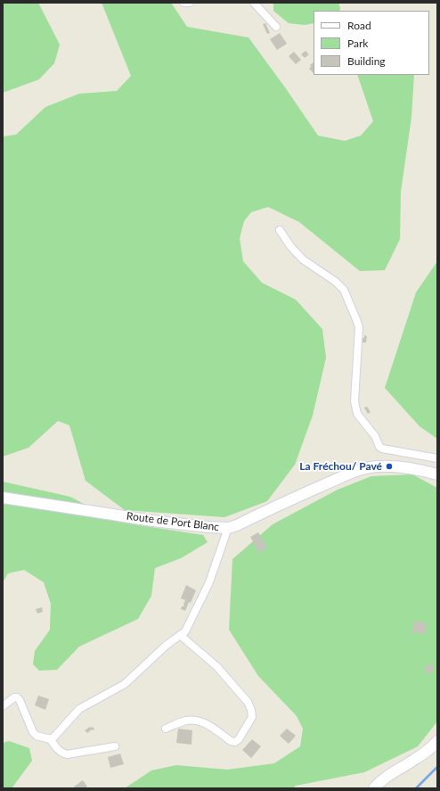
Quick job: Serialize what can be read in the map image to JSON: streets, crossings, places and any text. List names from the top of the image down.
{
  "streets": {
    "street": ["Route de Port Blanc"]
  },
  "places": ["La Fréchou/ Pavé"],
  "legend": ["Road", "Park", "Building"]
}
